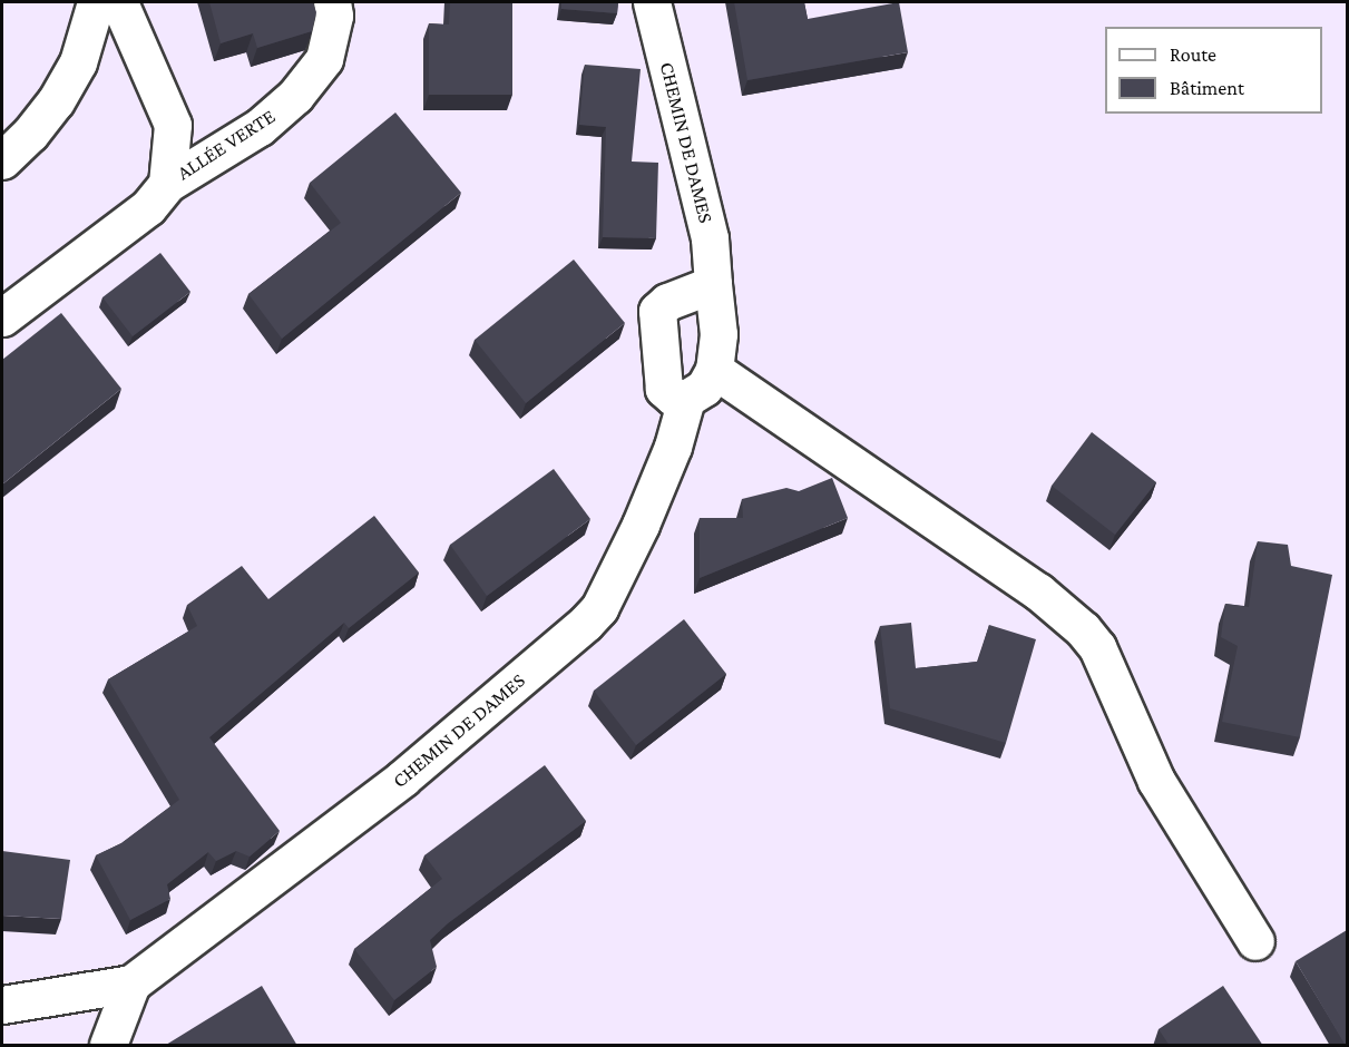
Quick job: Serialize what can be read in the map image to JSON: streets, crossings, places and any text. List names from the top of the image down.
{
  "streets": {
    "street": ["CHEMIN DE DAMES", "ALLÉE VERTE"]
  },
  "legend": ["Route", "Bâtiment"]
}
